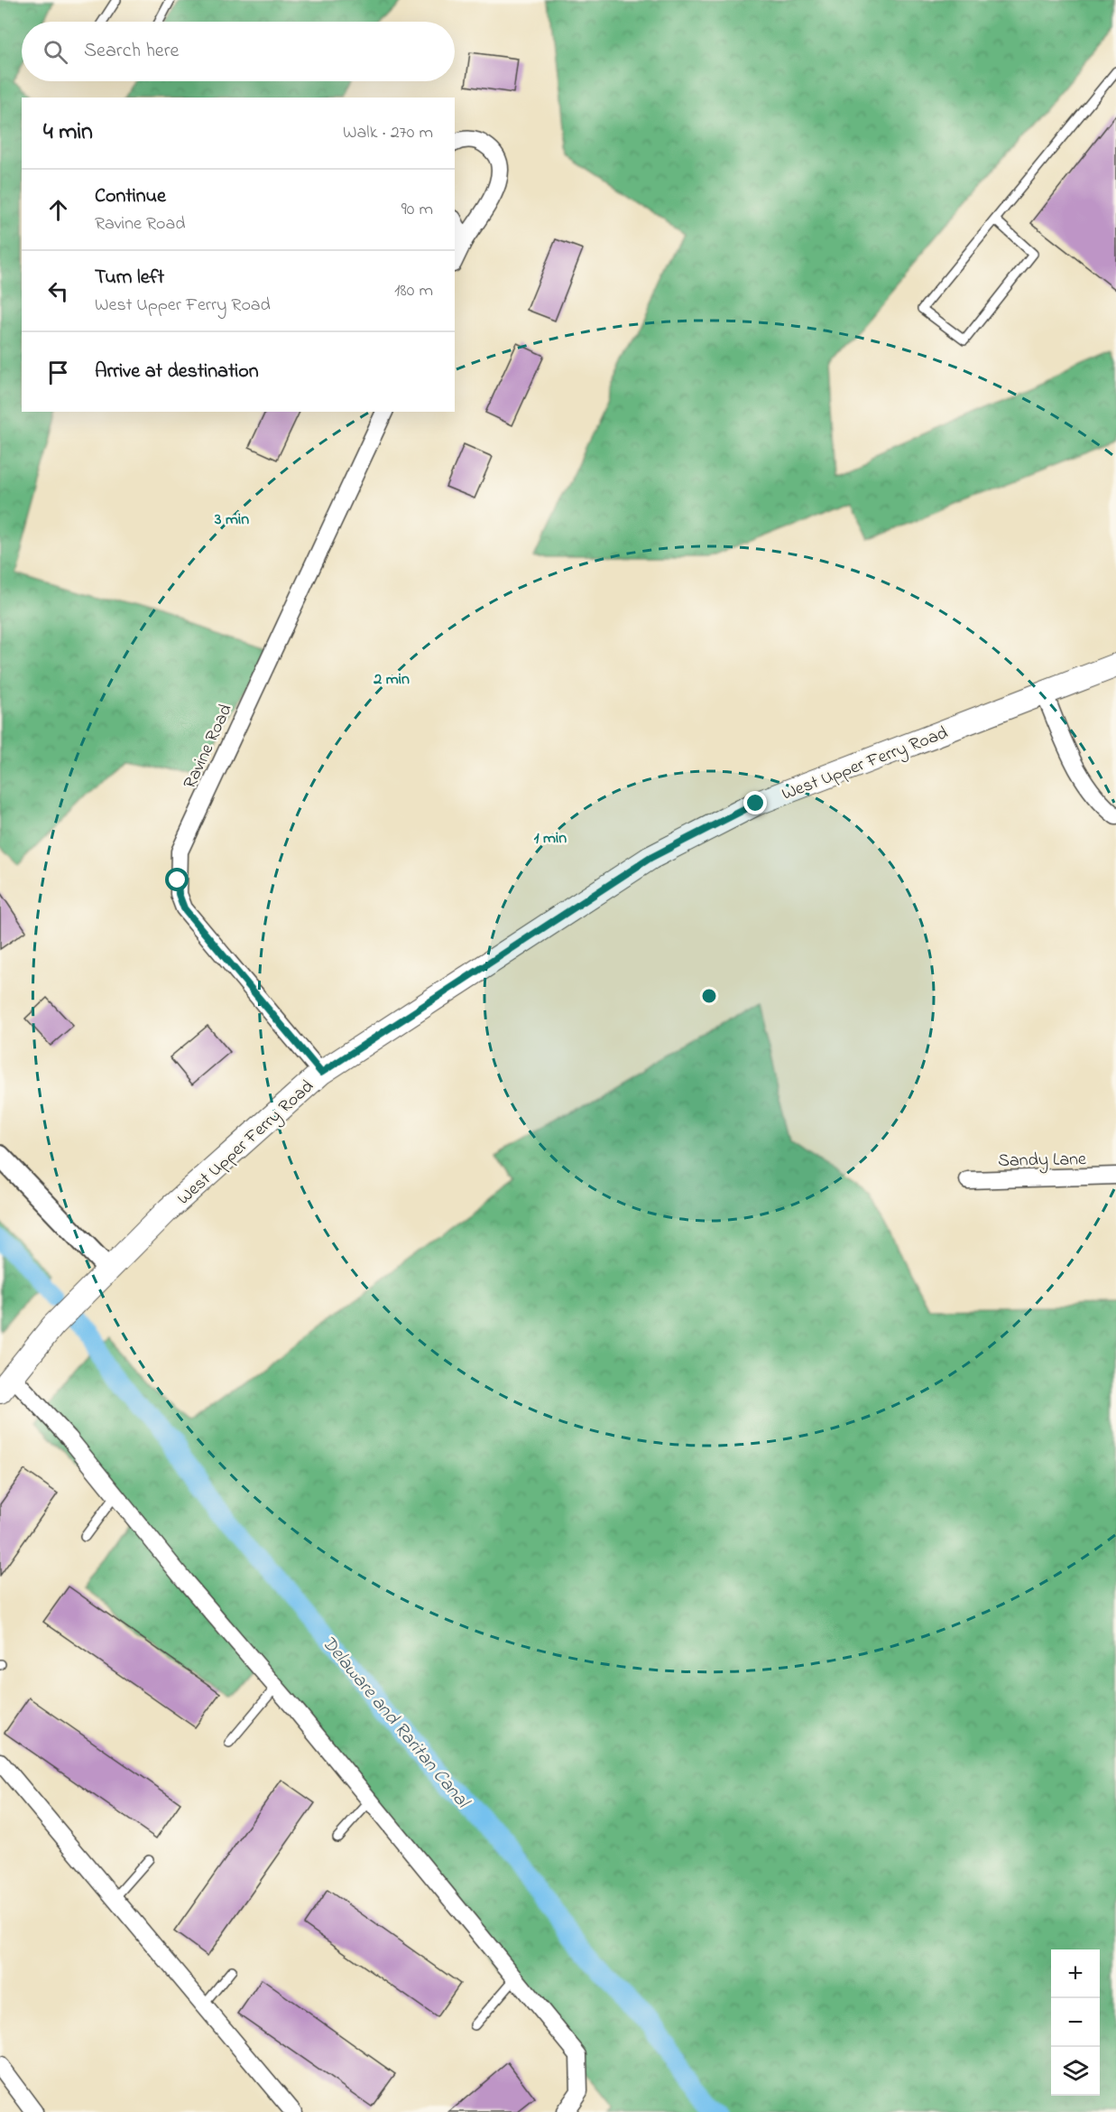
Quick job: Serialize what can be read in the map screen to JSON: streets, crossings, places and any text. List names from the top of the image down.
{
  "streets": {
    "main road": ["West Upper Ferry Road"],
    "street": ["Ravine Road", "Sandy Lane"]
  },
  "crossings": [
    ["Ravine Road", "West Upper Ferry Road"]
  ],
  "water": ["Delaware and Raritan Canal"],
  "page": {
    "search": "Search here",
    "heading": ["4 min", "Walk · 270 m"],
    "list": [
      ["Continue", "Ravine Road", "90 m"],
      ["Turn left", "West Upper Ferry Road", "180 m"],
      "Arrive at destination"
    ],
    "map_buttons": ["+", "−"]
  },
  "rings": ["3 min", "2 min", "1 min"]
}
